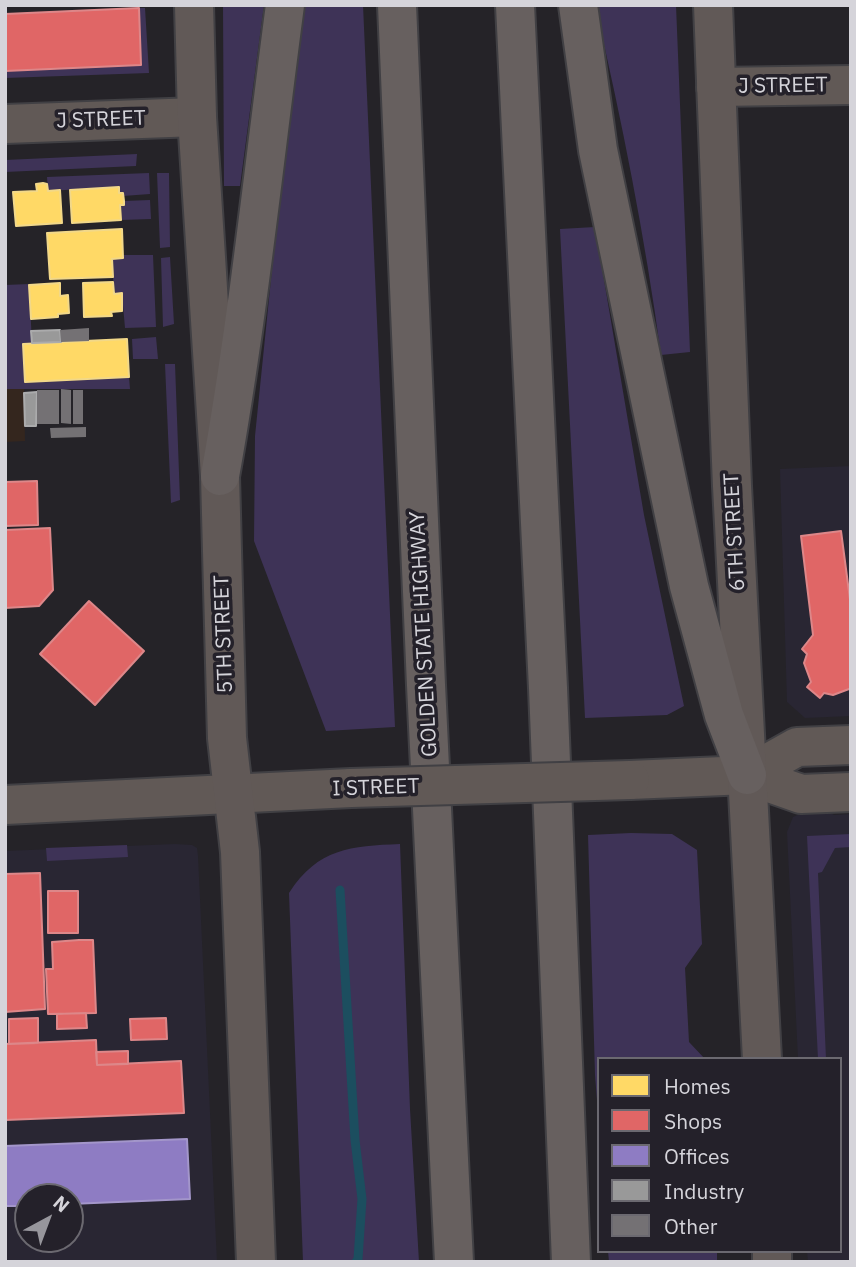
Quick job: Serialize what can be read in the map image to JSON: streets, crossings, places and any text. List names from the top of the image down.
{
  "streets": {
    "highway": ["GOLDEN STATE HIGHWAY"],
    "main road": ["6TH STREET", "5TH STREET"],
    "street": ["J STREET", "I STREET"]
  },
  "crossings": [
    ["J STREET", "6TH STREET"],
    ["J STREET", "5TH STREET"],
    ["6TH STREET", "I STREET"],
    ["5TH STREET", "I STREET"]
  ],
  "legend": [
    "Homes",
    "Shops",
    "Offices",
    "Industry",
    "Other"
  ],
  "north": "top right"
}
